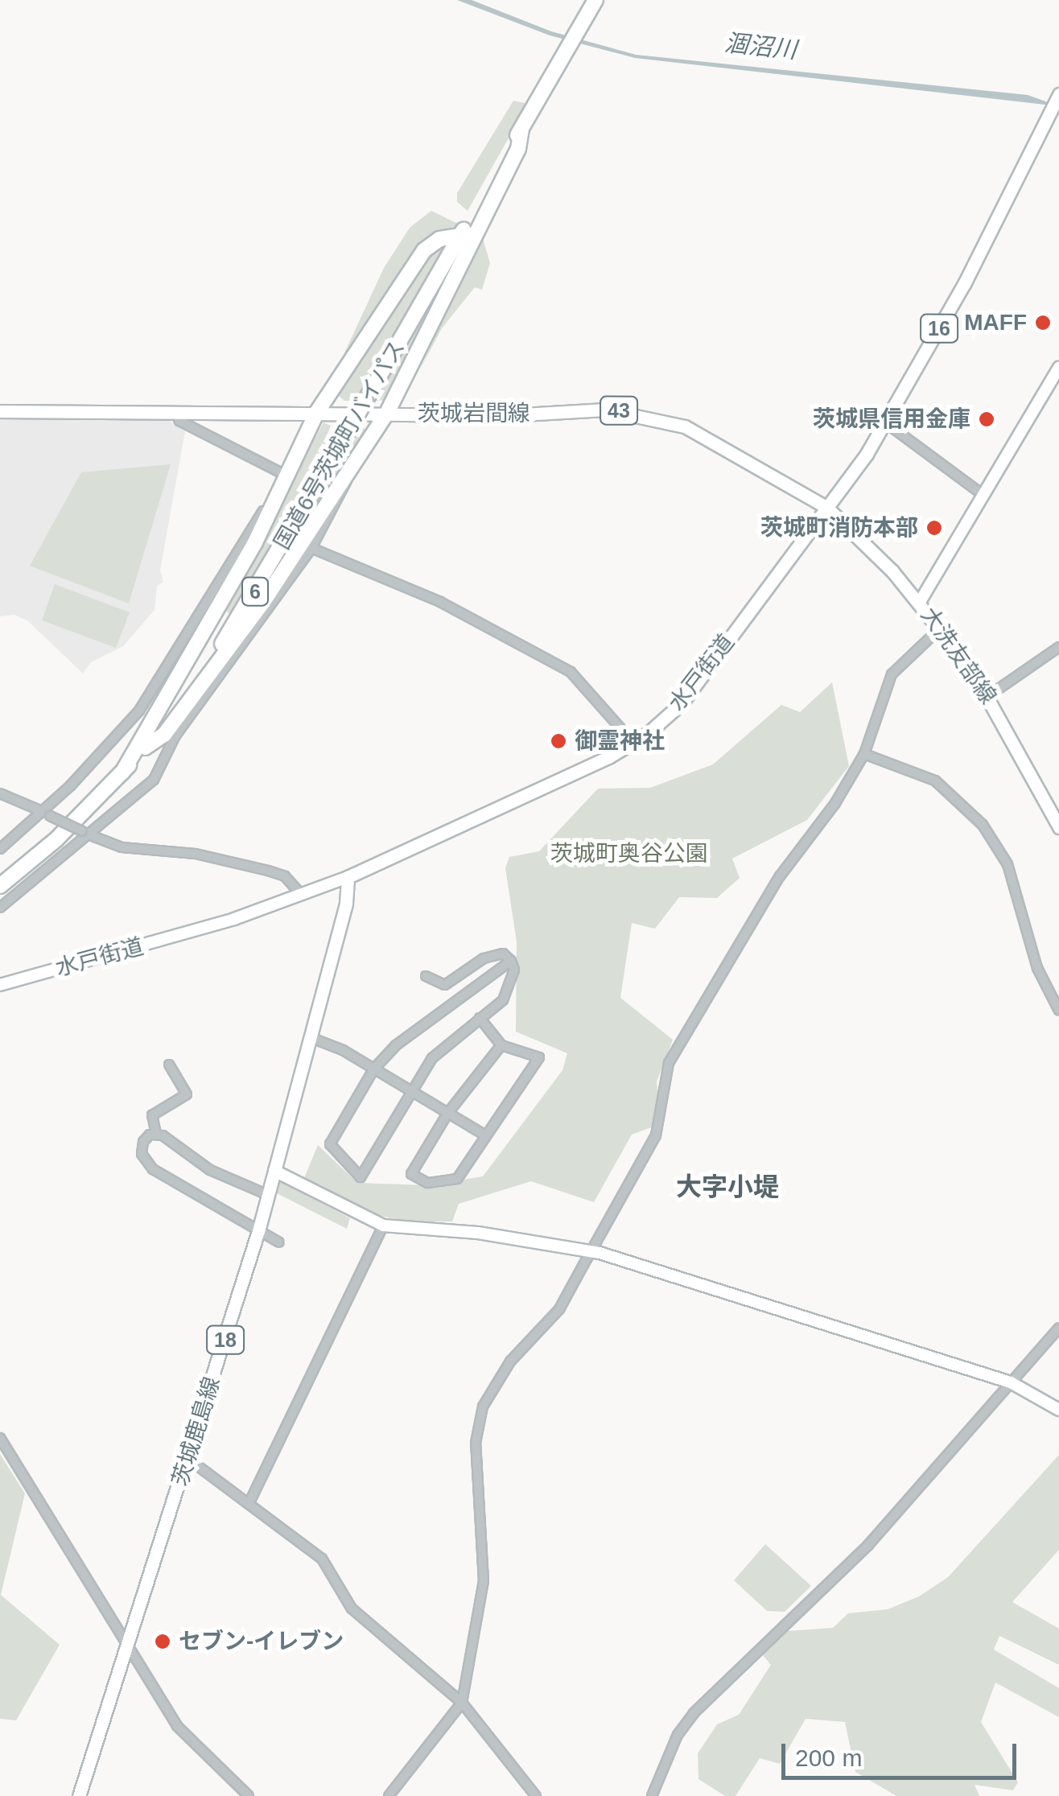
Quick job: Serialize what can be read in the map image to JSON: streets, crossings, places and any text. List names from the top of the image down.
{
  "streets": {
    "highway": ["国道6号茨城町バイパス", "6"],
    "main road": [
      "16",
      "43",
      "茨城岩間線",
      "大洗友部線",
      "水戸街道",
      "18",
      "茨城鹿島線"
    ]
  },
  "crossings": [
    ["茨城岩間線", "大洗友部線"],
    ["茨城岩間線", "水戸街道"],
    ["大洗友部線", "水戸街道"],
    ["水戸街道", "茨城鹿島線"]
  ],
  "districts": ["大字小堤"],
  "water": ["涸沼川"],
  "parks": ["茨城町奥谷公園"],
  "places": [
    "MAFF",
    "茨城県信用金庫",
    "茨城町消防本部",
    "御霊神社",
    "セブン-イレブン"
  ],
  "scale_bar": "200 m"
}
